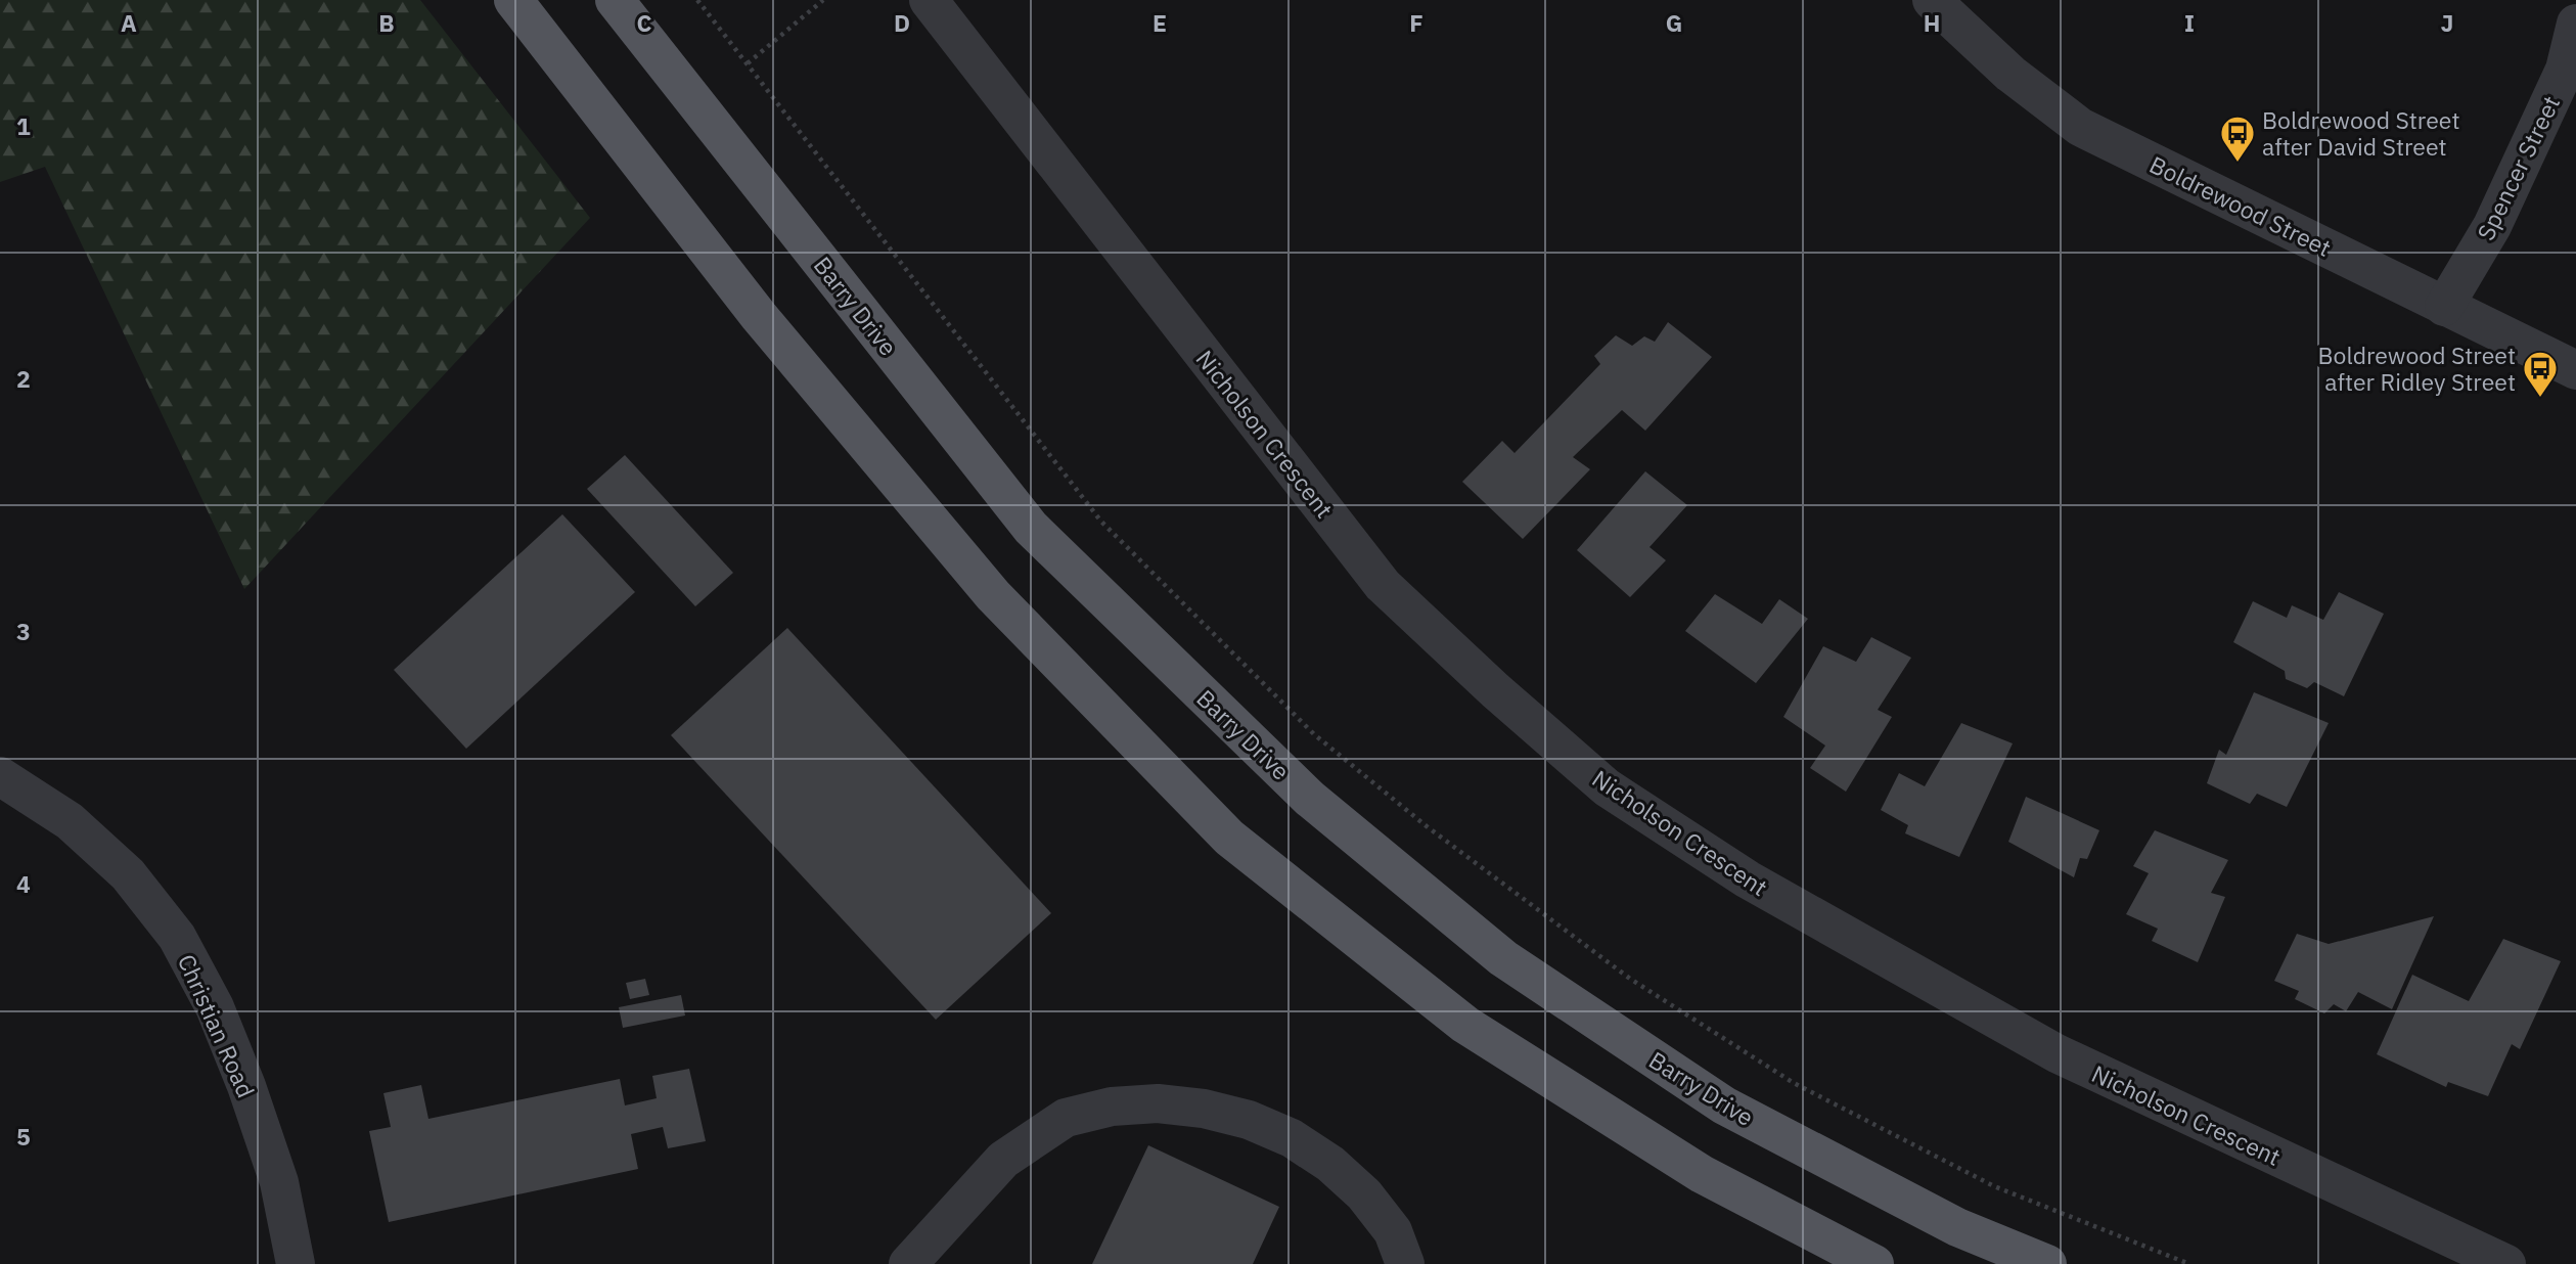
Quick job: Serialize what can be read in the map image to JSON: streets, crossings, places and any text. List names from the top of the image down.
{
  "streets": {
    "main road": ["Barry Drive"],
    "street": [
      "Spencer Street",
      "Boldrewood Street",
      "Nicholson Crescent",
      "Christian Road"
    ]
  },
  "crossings": [
    ["Spencer Street", "Boldrewood Street"]
  ],
  "places": {
    "bus stop": ["Boldrewood Street after David Street", "Boldrewood Street after Ridley Street"]
  },
  "grid": {
    "columns": [
      "A",
      "B",
      "C",
      "D",
      "E",
      "F",
      "G",
      "H",
      "I",
      "J"
    ],
    "rows": [
      "1",
      "2",
      "3",
      "4",
      "5"
    ]
  }
}
